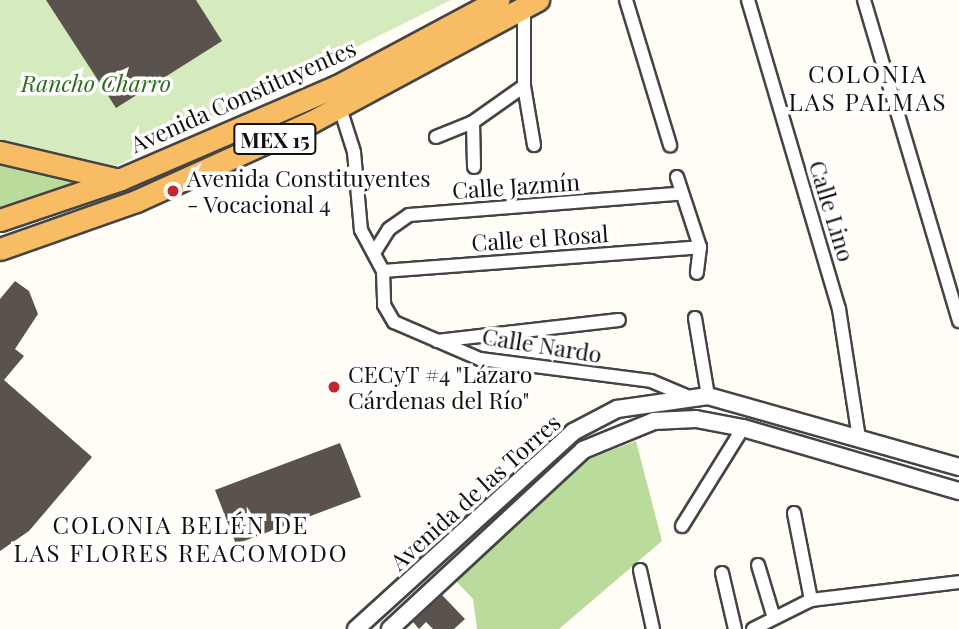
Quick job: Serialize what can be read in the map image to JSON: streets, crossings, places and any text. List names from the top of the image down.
{
  "streets": {
    "highway": ["Avenida Constituyentes", "MEX 15"],
    "street": [
      "Calle Jazmín",
      "Calle Lino",
      "Calle el Rosal",
      "Calle Nardo",
      "Avenida de las Torres"
    ]
  },
  "crossings": [
    ["Calle Lino", "Avenida de las Torres"],
    ["Calle el Rosal", "Calle Nardo"],
    ["Calle Nardo", "Avenida de las Torres"]
  ],
  "districts": ["COLONIA LAS PALMAS", "COLONIA BELÉN DE LAS FLORES REACOMODO"],
  "parks": ["Rancho Charro"],
  "places": ["Avenida Constituyentes - Vocacional 4", "CECyT #4 \"Lázaro Cárdenas del Río\""]
}
